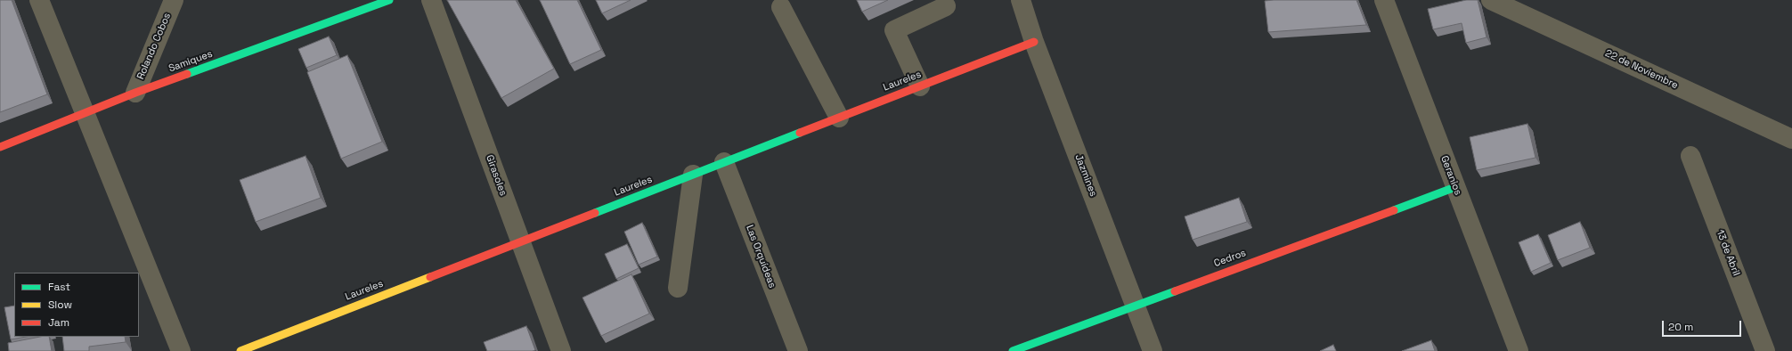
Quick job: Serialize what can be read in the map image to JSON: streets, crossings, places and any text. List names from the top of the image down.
{
  "streets": {
    "street": [
      "Rolando Cobos",
      "Samiques",
      "22 de Noviembre",
      "Laureles",
      "Girasoles",
      "Jazmines",
      "Geranios",
      "13 de Abril",
      "Las Orquídeas",
      "Cedros"
    ]
  },
  "crossings": [
    ["Rolando Cobos", "Samiques"],
    ["Laureles", "Girasoles"],
    ["Laureles", "Jazmines"],
    ["Laureles", "Las Orquídeas"],
    ["Jazmines", "Cedros"],
    ["Geranios", "Cedros"]
  ],
  "legend": ["Fast", "Slow", "Jam"],
  "scale_bar": "20 m"
}
